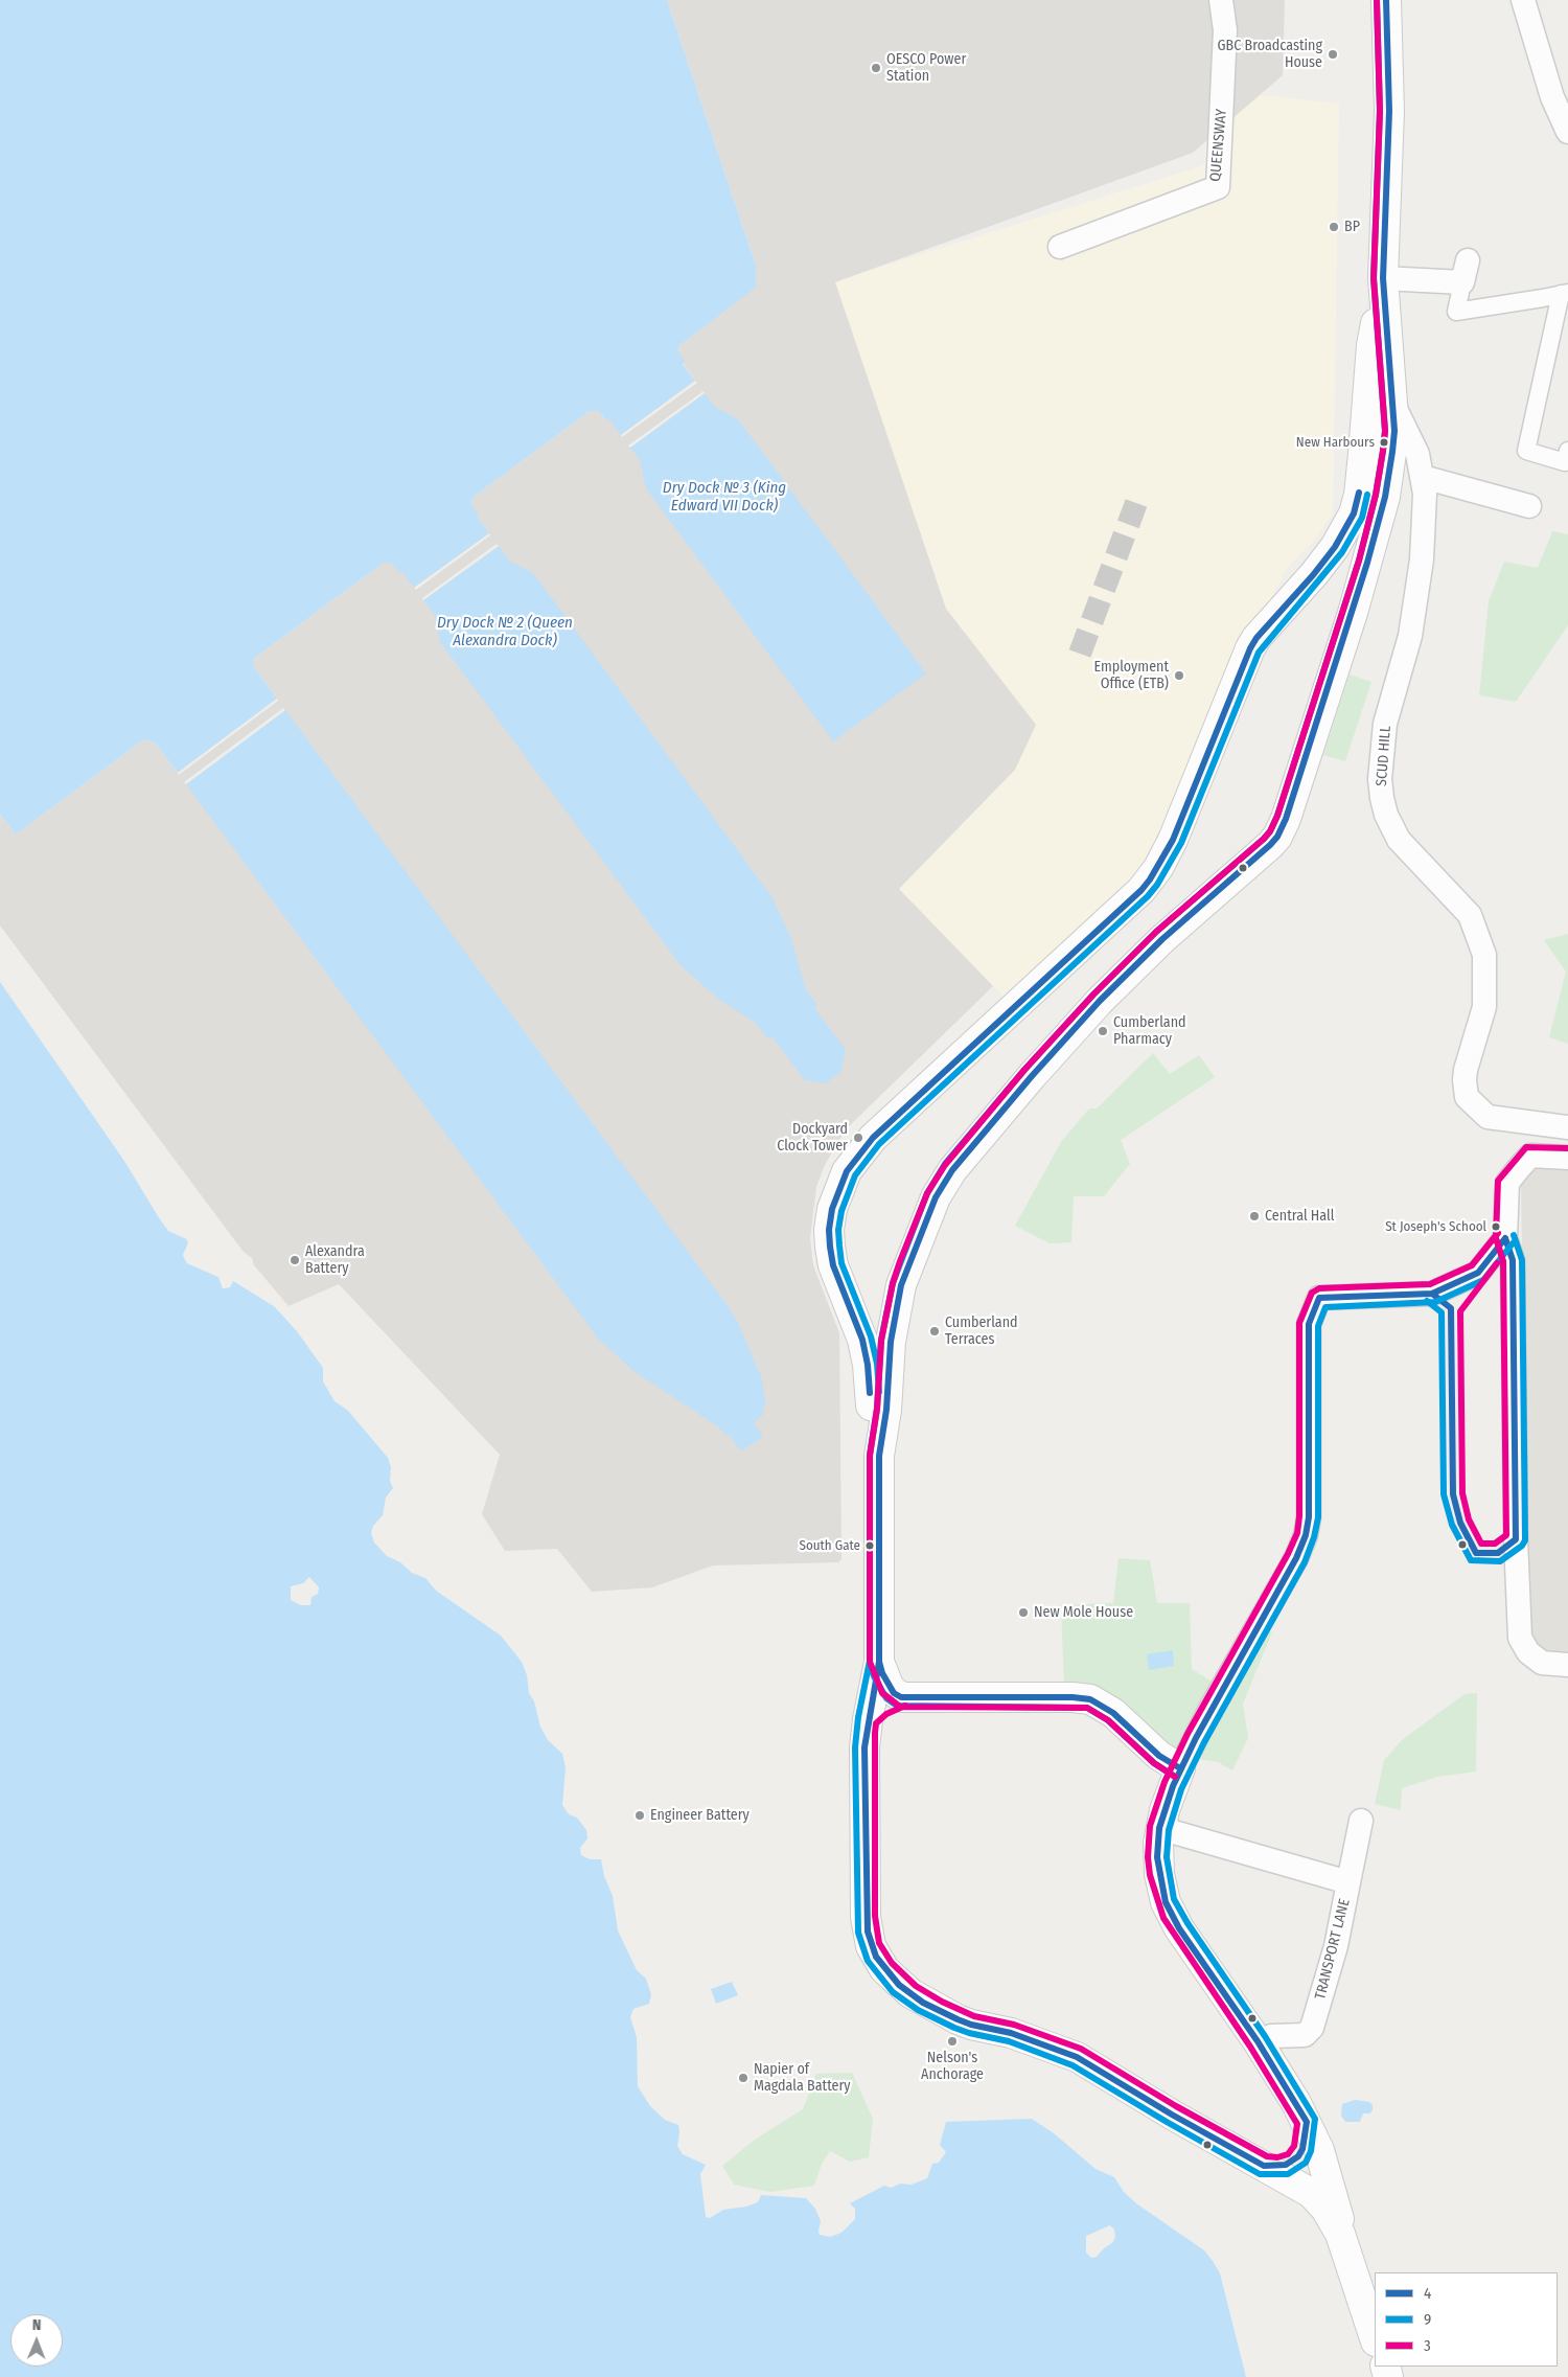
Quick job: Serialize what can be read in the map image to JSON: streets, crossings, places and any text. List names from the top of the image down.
{
  "streets": {
    "street": ["QUEENSWAY", "SCUD HILL", "TRANSPORT LANE"]
  },
  "water": ["Dry Dock № 3 (King Edward VII Dock)", "Dry Dock № 2 (Queen Alexandra Dock)"],
  "places": [
    "GBC Broadcasting House",
    "OESCO Power Station",
    "BP",
    "New Harbours",
    "Employment Office (ETB)",
    "Cumberland Pharmacy",
    "Dockyard Clock Tower",
    "Central Hall",
    "St Joseph's School",
    "Alexandra Battery",
    "Cumberland Terraces",
    "South Gate",
    "New Mole House",
    "Engineer Battery",
    "Nelson's Anchorage",
    "Napier of Magdala Battery"
  ],
  "lines": ["transit line 4", "transit line 9", "transit line 3"],
  "legend": ["4", "9", "3"],
  "north": "top"
}
